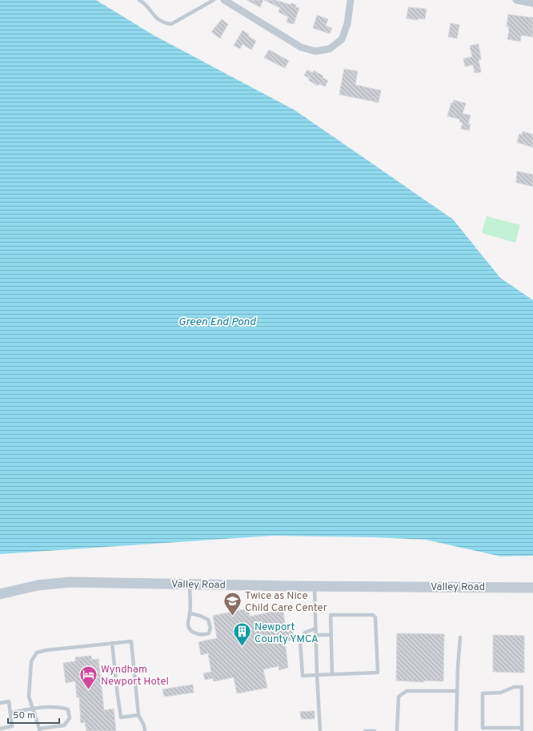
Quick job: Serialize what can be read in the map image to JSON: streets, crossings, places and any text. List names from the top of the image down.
{
  "streets": {
    "main road": ["Valley Road"]
  },
  "water": ["Green End Pond"],
  "places": {
    "school or university": ["Twice as Nice Child Care Center"],
    "building": ["Newport County YMCA"],
    "hotel": ["Wyndham Newport Hotel"]
  },
  "scale_bar": "50 m"
}
